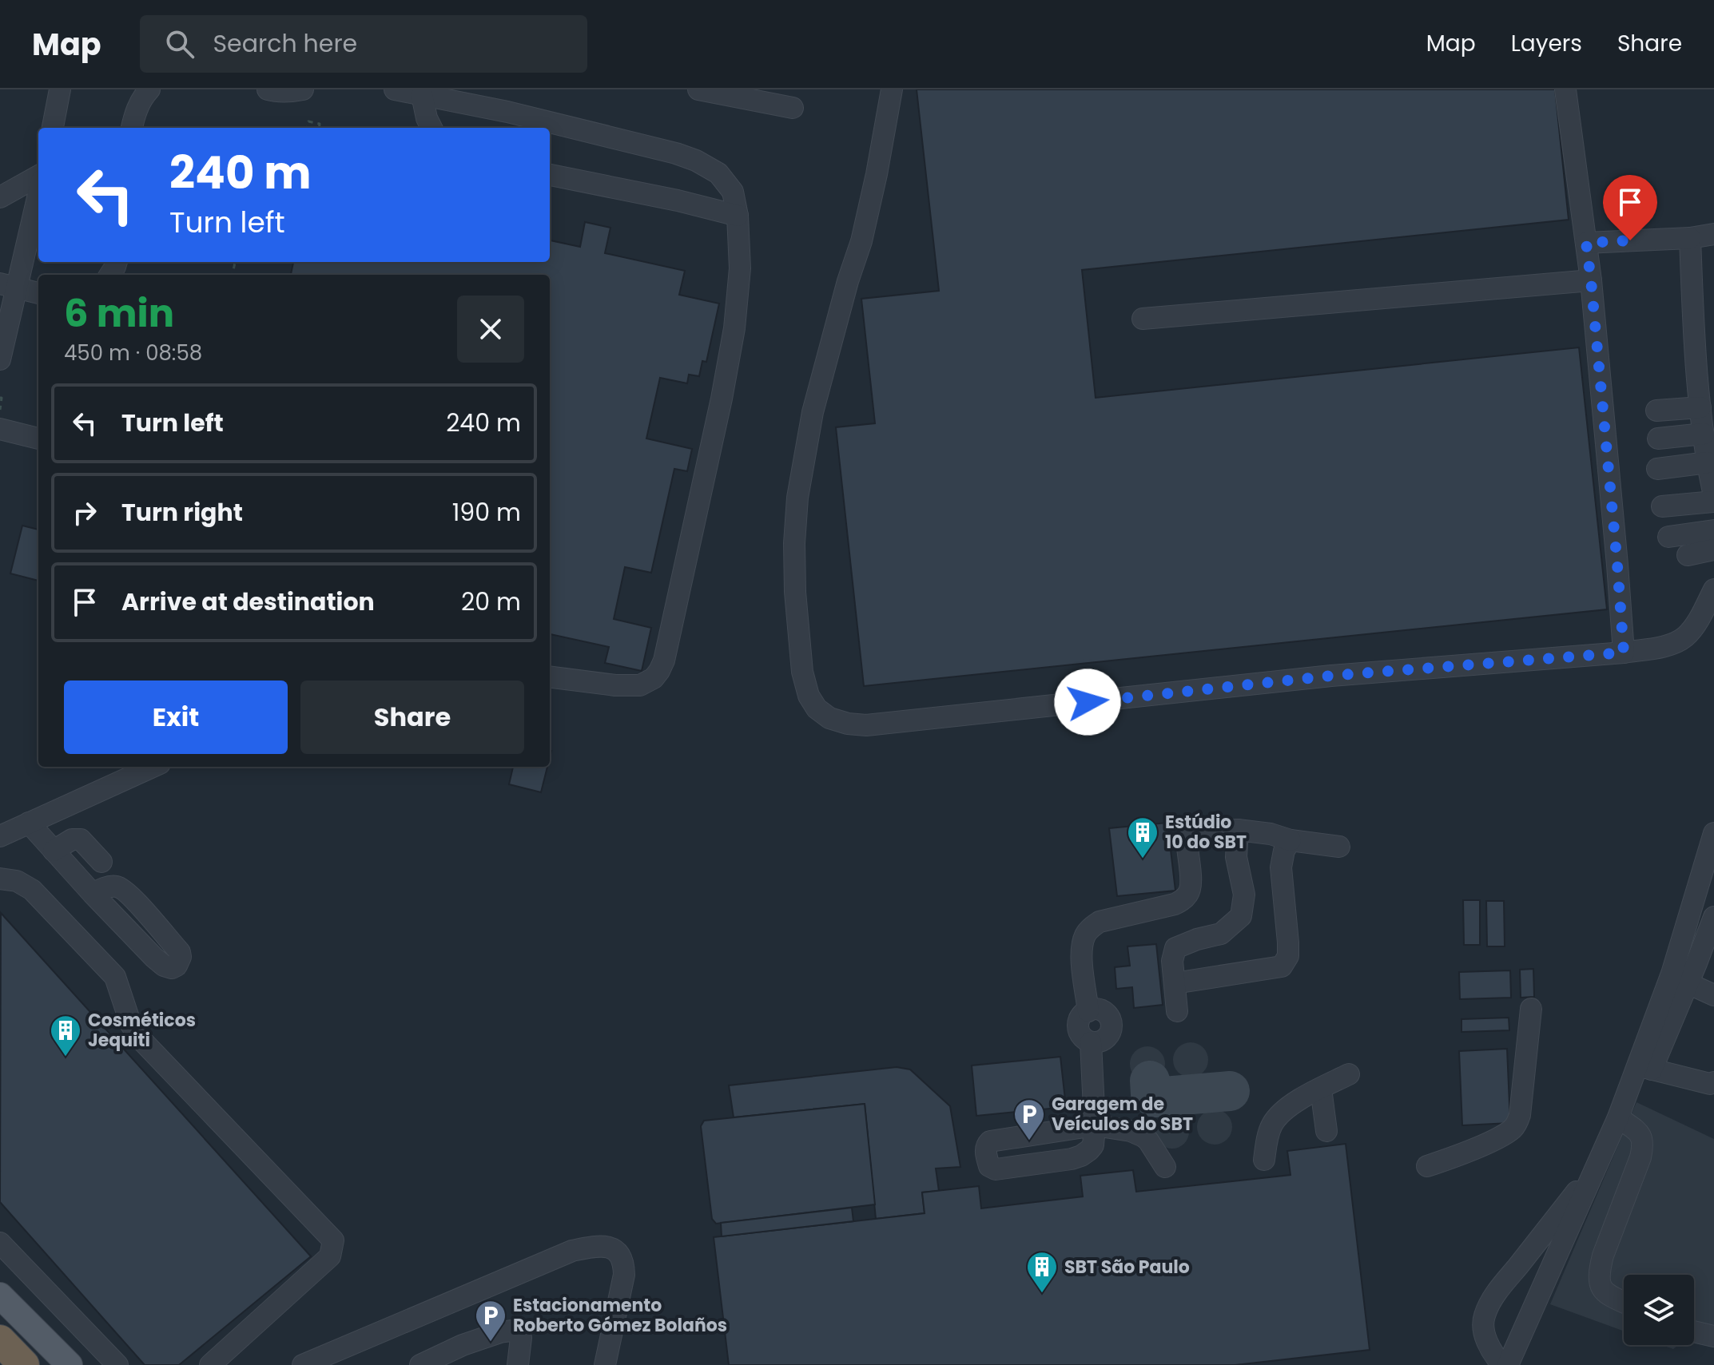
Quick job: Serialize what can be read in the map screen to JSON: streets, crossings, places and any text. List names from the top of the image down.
{
  "places": {
    "building": ["Estúdio 10 do SBT", "Cosméticos Jequiti", "SBT São Paulo"],
    "parking": ["Garagem de Veículos do SBT", "Estacionamento Roberto Gómez Bolaños"]
  },
  "page": {
    "header": "Map",
    "search": "Search here",
    "nav": ["Map", "Layers", "Share"],
    "turn": ["240 m", "Turn left"],
    "heading": ["6 min", "450 m · 08:58"],
    "list": [
      {
        "name": "Turn left",
        "value": "240 m"
      },
      {
        "name": "Turn right",
        "value": "190 m"
      },
      {
        "name": "Arrive at destination",
        "value": "20 m"
      }
    ],
    "buttons": ["Exit", "Share"]
  }
}
